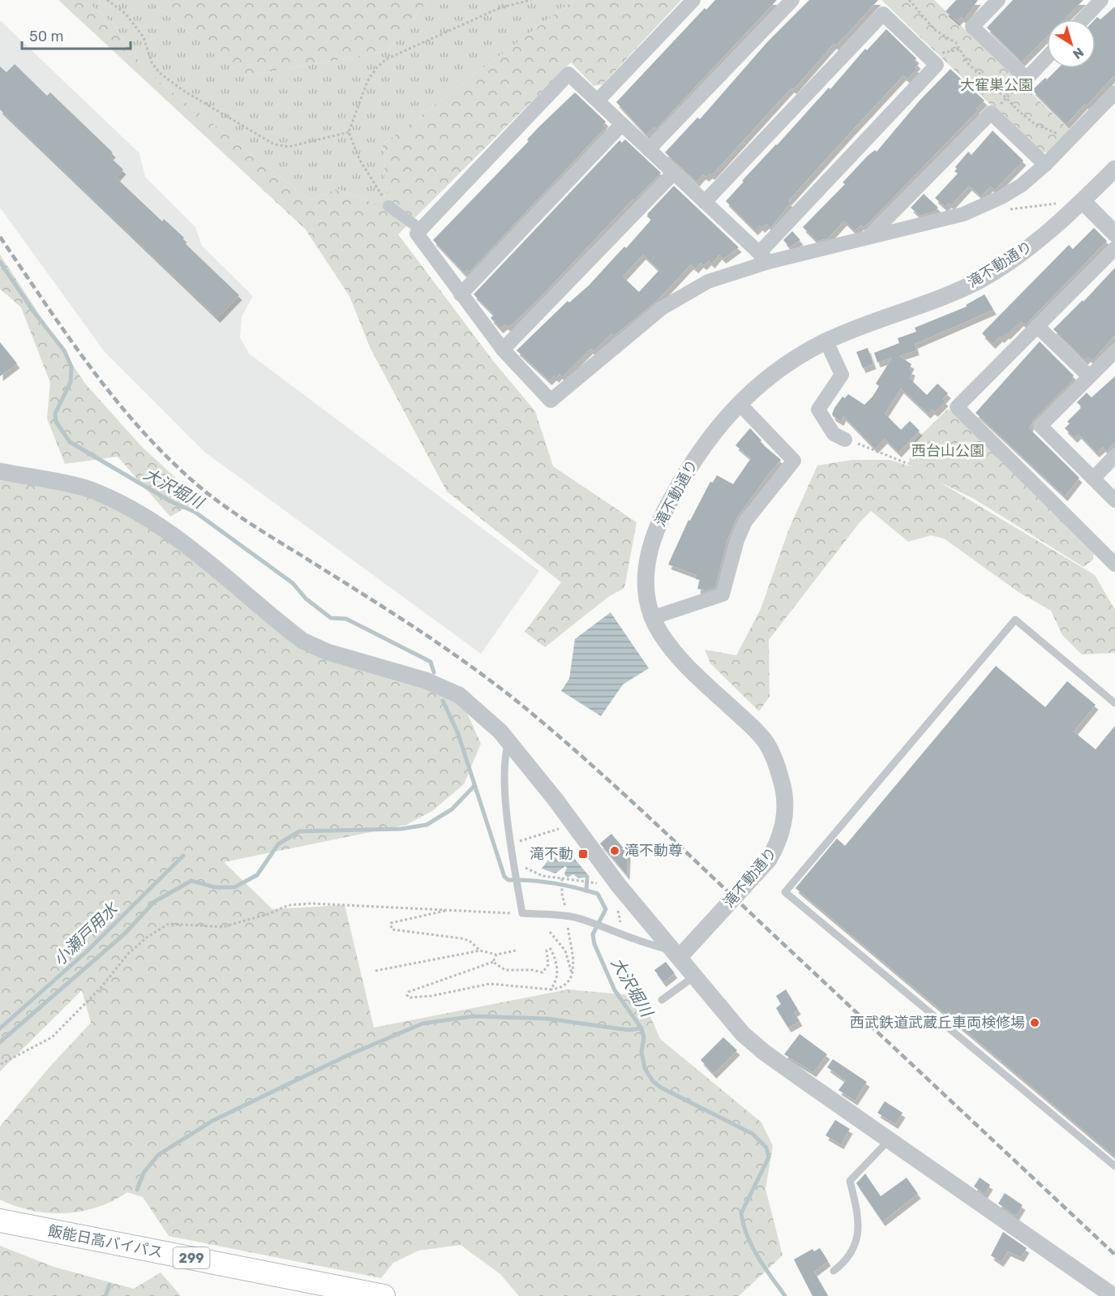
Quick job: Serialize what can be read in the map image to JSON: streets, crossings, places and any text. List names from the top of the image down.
{
  "streets": {
    "highway": ["飯能日高バイパス", "299"],
    "street": ["滝不動通り"]
  },
  "water": ["大沢堀川", "小瀬戸用水"],
  "parks": ["大寉巣公園", "西台山公園"],
  "places": {
    "other": ["滝不動尊", "西武鉄道武蔵丘車両検修場"],
    "transit": ["滝不動"]
  },
  "scale_bar": "50 m",
  "north": "bottom right"
}
